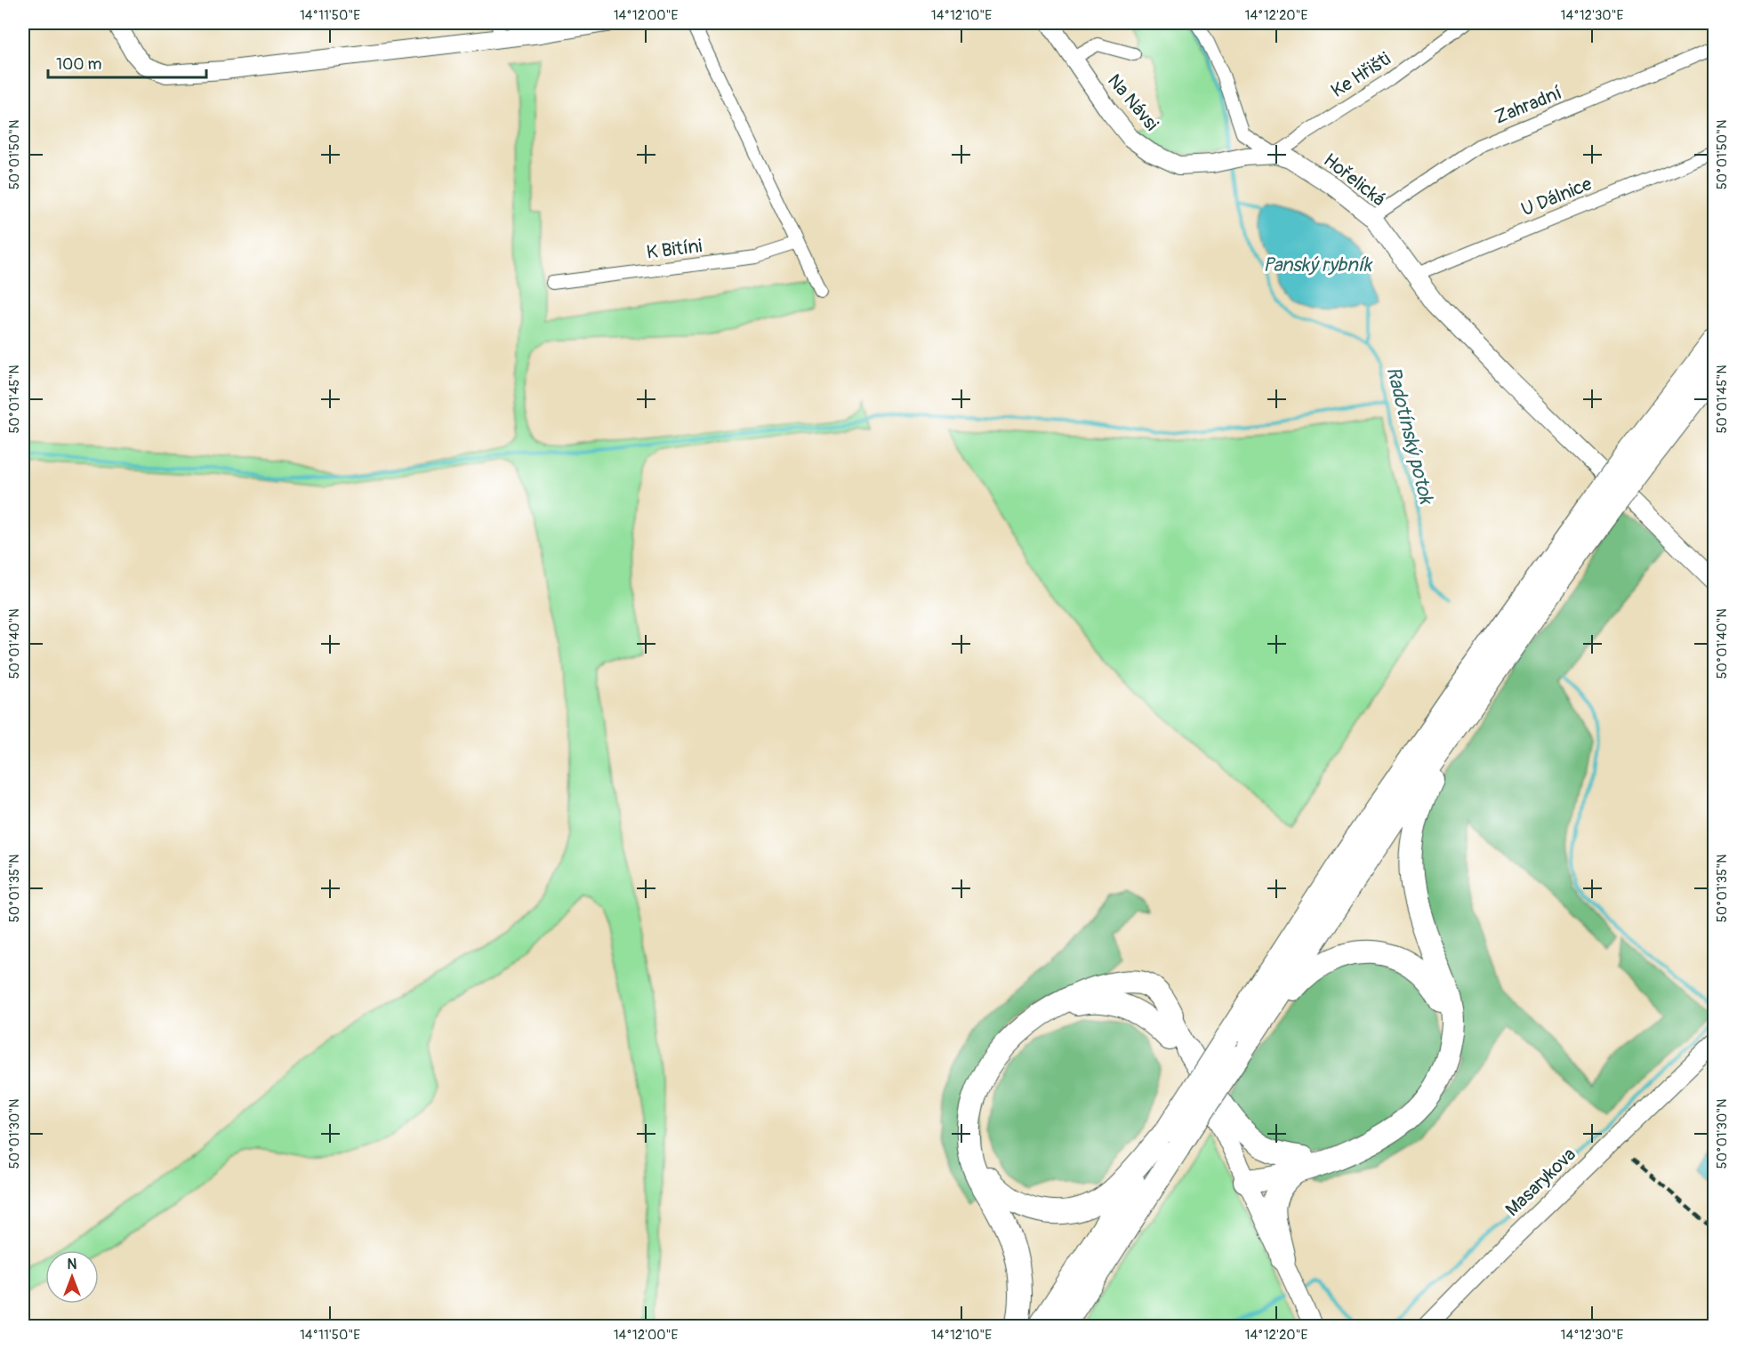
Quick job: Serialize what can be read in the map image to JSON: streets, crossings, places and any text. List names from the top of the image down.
{
  "streets": {
    "main road": ["Na Návsi", "Hořelická", "Masarykova"],
    "street": [
      "Ke Hřišti",
      "Zahradní",
      "U Dálnice",
      "K Bitíni"
    ]
  },
  "crossings": [
    ["Ke Hřišti", "Na Návsi"],
    ["Ke Hřišti", "Hořelická"],
    ["Na Návsi", "Hořelická"],
    ["Zahradní", "Hořelická"],
    ["Hořelická", "U Dálnice"]
  ],
  "water": ["Panský rybník", "Radotínský potok"],
  "scale_bar": "100 m",
  "north": "top",
  "coordinates": [
    "14°11'50\"E",
    "14°12'00\"E",
    "14°12'10\"E",
    "14°12'20\"E",
    "14°12'30\"E",
    "50°01'50\"N",
    "50°01'45\"N",
    "50°01'40\"N",
    "50°01'35\"N",
    "50°01'30\"N"
  ]
}
